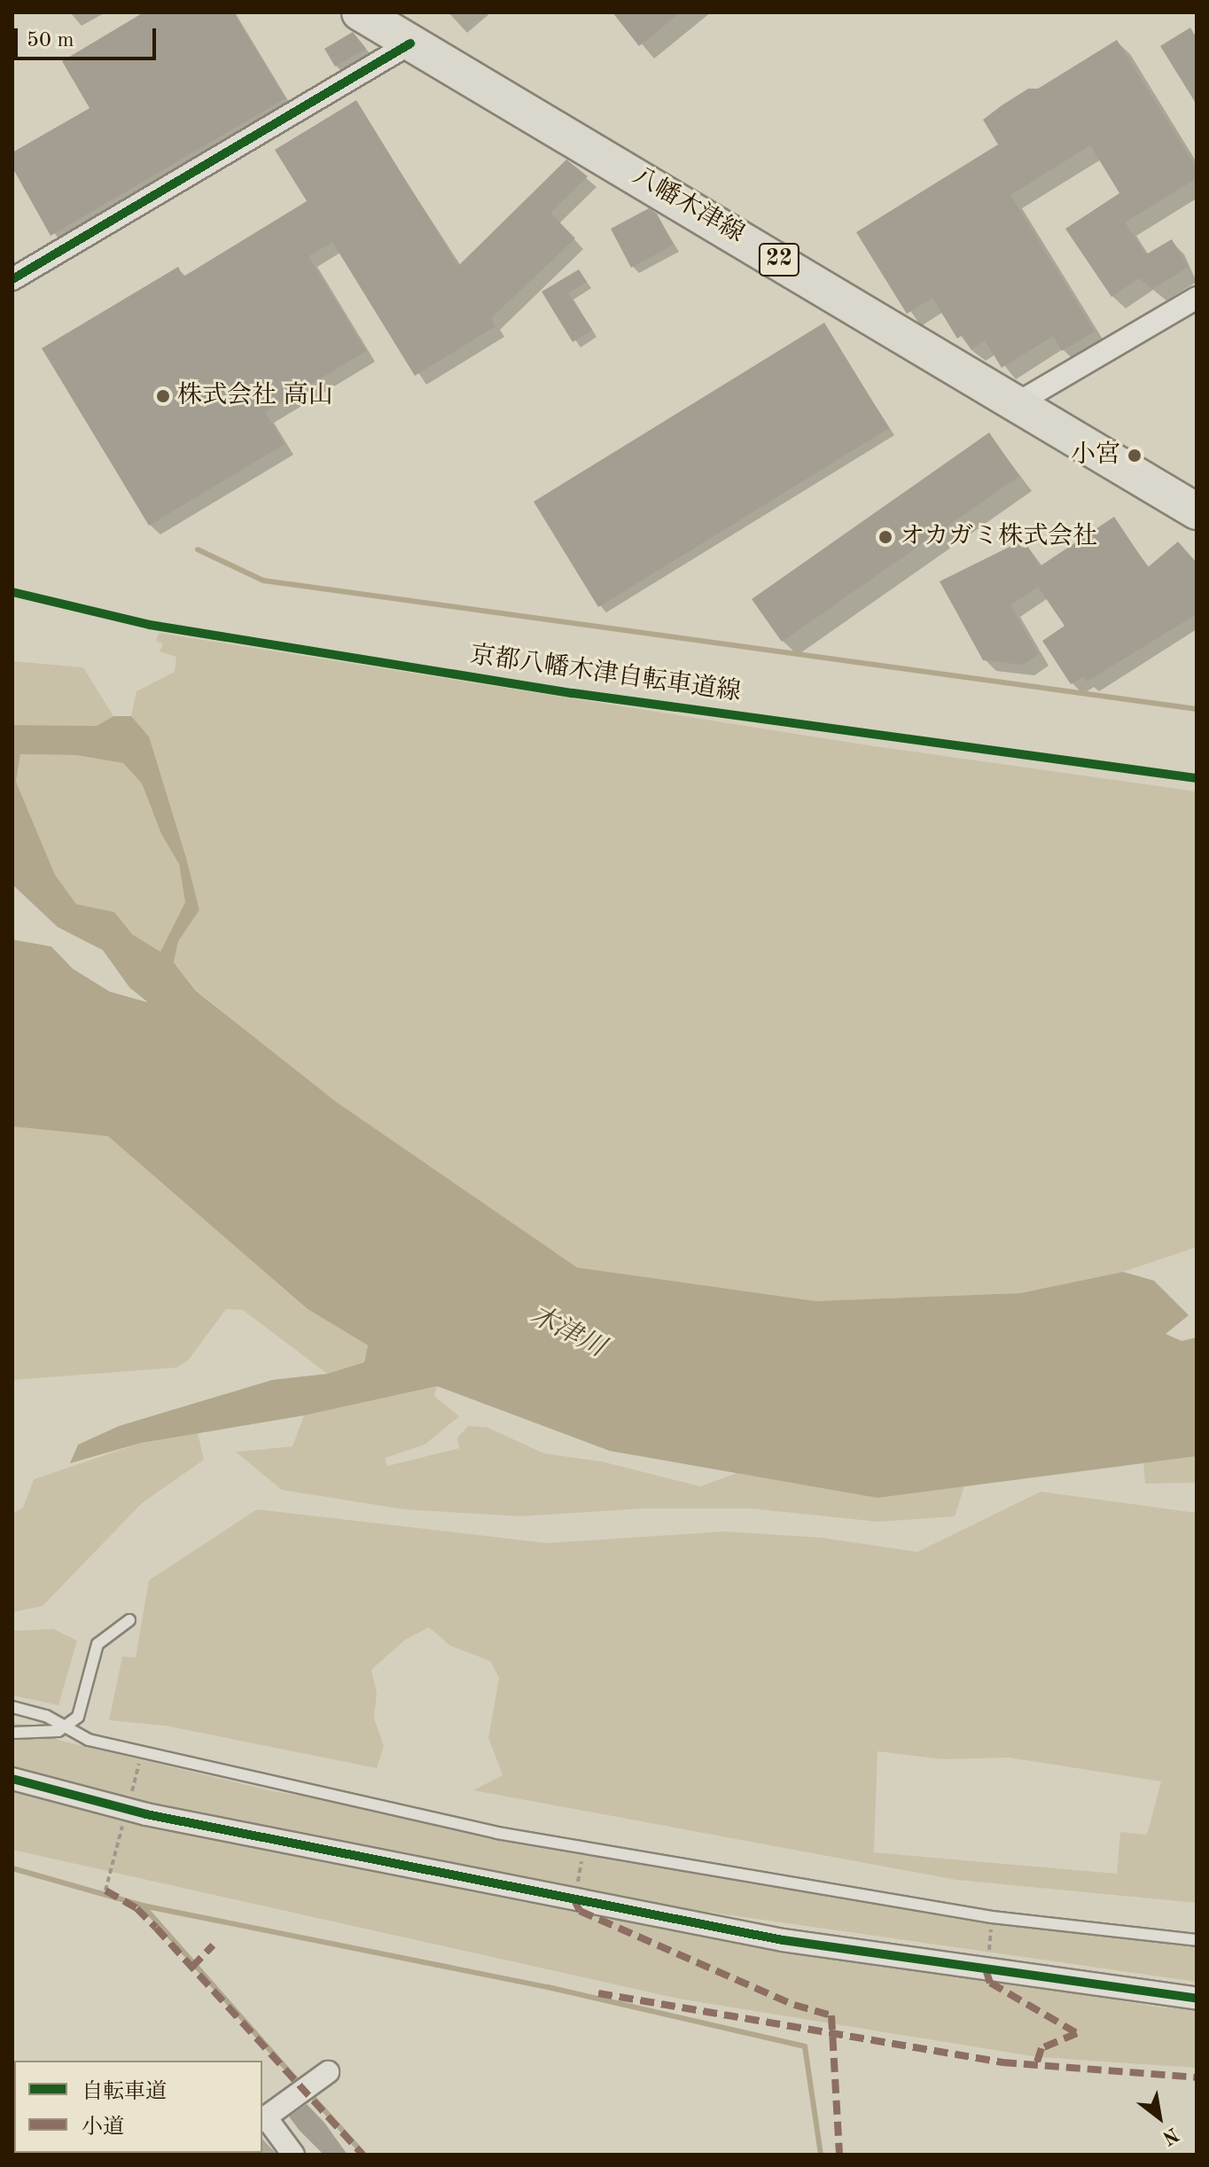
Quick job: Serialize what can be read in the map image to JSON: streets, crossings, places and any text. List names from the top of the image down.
{
  "streets": {
    "main road": ["八幡木津線", "22"],
    "cycle path": ["京都八幡木津自転車道線"]
  },
  "water": ["木津川"],
  "places": ["株式会社 高山", "小宮", "オカガミ株式会社"],
  "legend": ["自転車道", "小道"],
  "scale_bar": "50 m",
  "north": "bottom right"
}
